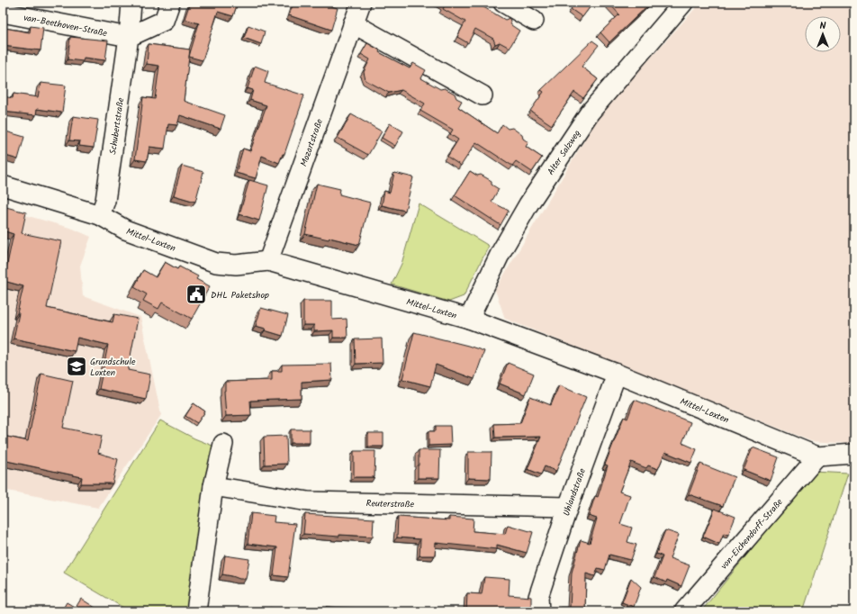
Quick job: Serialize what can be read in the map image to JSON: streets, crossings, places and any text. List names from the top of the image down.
{
  "streets": {
    "street": [
      "van-Beethoven-Straße",
      "Schubertstraße",
      "Mozartstraße",
      "Alter Salzweg",
      "Mittel-Loxten",
      "Uhlandstraße",
      "Reuterstraße",
      "von-Eichendorff-Straße"
    ]
  },
  "crossings": [
    ["van-Beethoven-Straße", "Schubertstraße"],
    ["Schubertstraße", "Mittel-Loxten"],
    ["Mozartstraße", "Mittel-Loxten"],
    ["Alter Salzweg", "Mittel-Loxten"],
    ["Mittel-Loxten", "Uhlandstraße"],
    ["Mittel-Loxten", "von-Eichendorff-Straße"],
    ["Uhlandstraße", "Reuterstraße"]
  ],
  "places": {
    "public building": ["DHL Paketshop"],
    "school or university": ["Grundschule Loxten"]
  },
  "north": "top"
}
